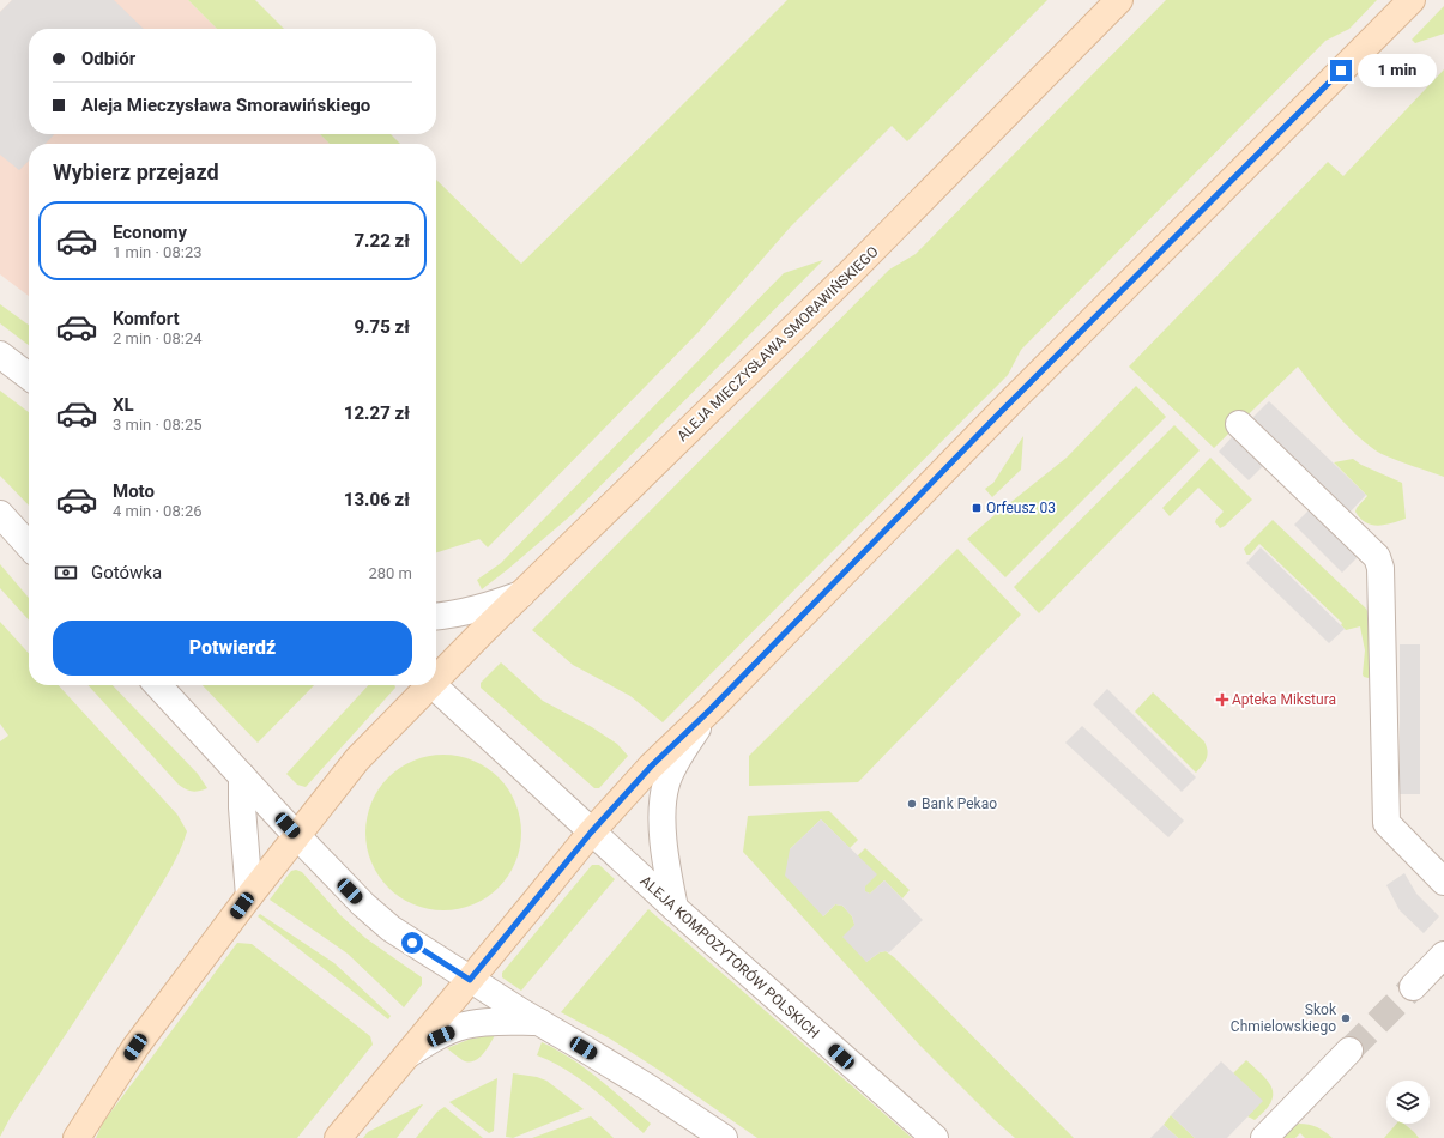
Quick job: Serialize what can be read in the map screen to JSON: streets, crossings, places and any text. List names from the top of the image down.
{
  "streets": {
    "main road": ["ALEJA MIECZYSŁAWA SMORAWIŃSKIEGO"],
    "street": ["ALEJA KOMPOZYTORÓW POLSKICH"]
  },
  "places": {
    "transit": ["Orfeusz 03"],
    "health": ["Apteka Mikstura"],
    "other": ["Bank Pekao", "Skok Chmielowskiego"]
  },
  "page": {
    "banner": ["Odbiór", "Aleja Mieczysława Smorawińskiego"],
    "bubble": "1 min",
    "heading": "Wybierz przejazd",
    "list": [
      {
        "name": "Economy",
        "note": "1 min · 08:23",
        "value": "7.22 zł"
      },
      {
        "name": "Komfort",
        "note": "2 min · 08:24",
        "value": "9.75 zł"
      },
      {
        "name": "XL",
        "note": "3 min · 08:25",
        "value": "12.27 zł"
      },
      {
        "name": "Moto",
        "note": "4 min · 08:26",
        "value": "13.06 zł"
      }
    ],
    "pay": ["Gotówka", "280 m"],
    "buttons": "Potwierdź"
  }
}
